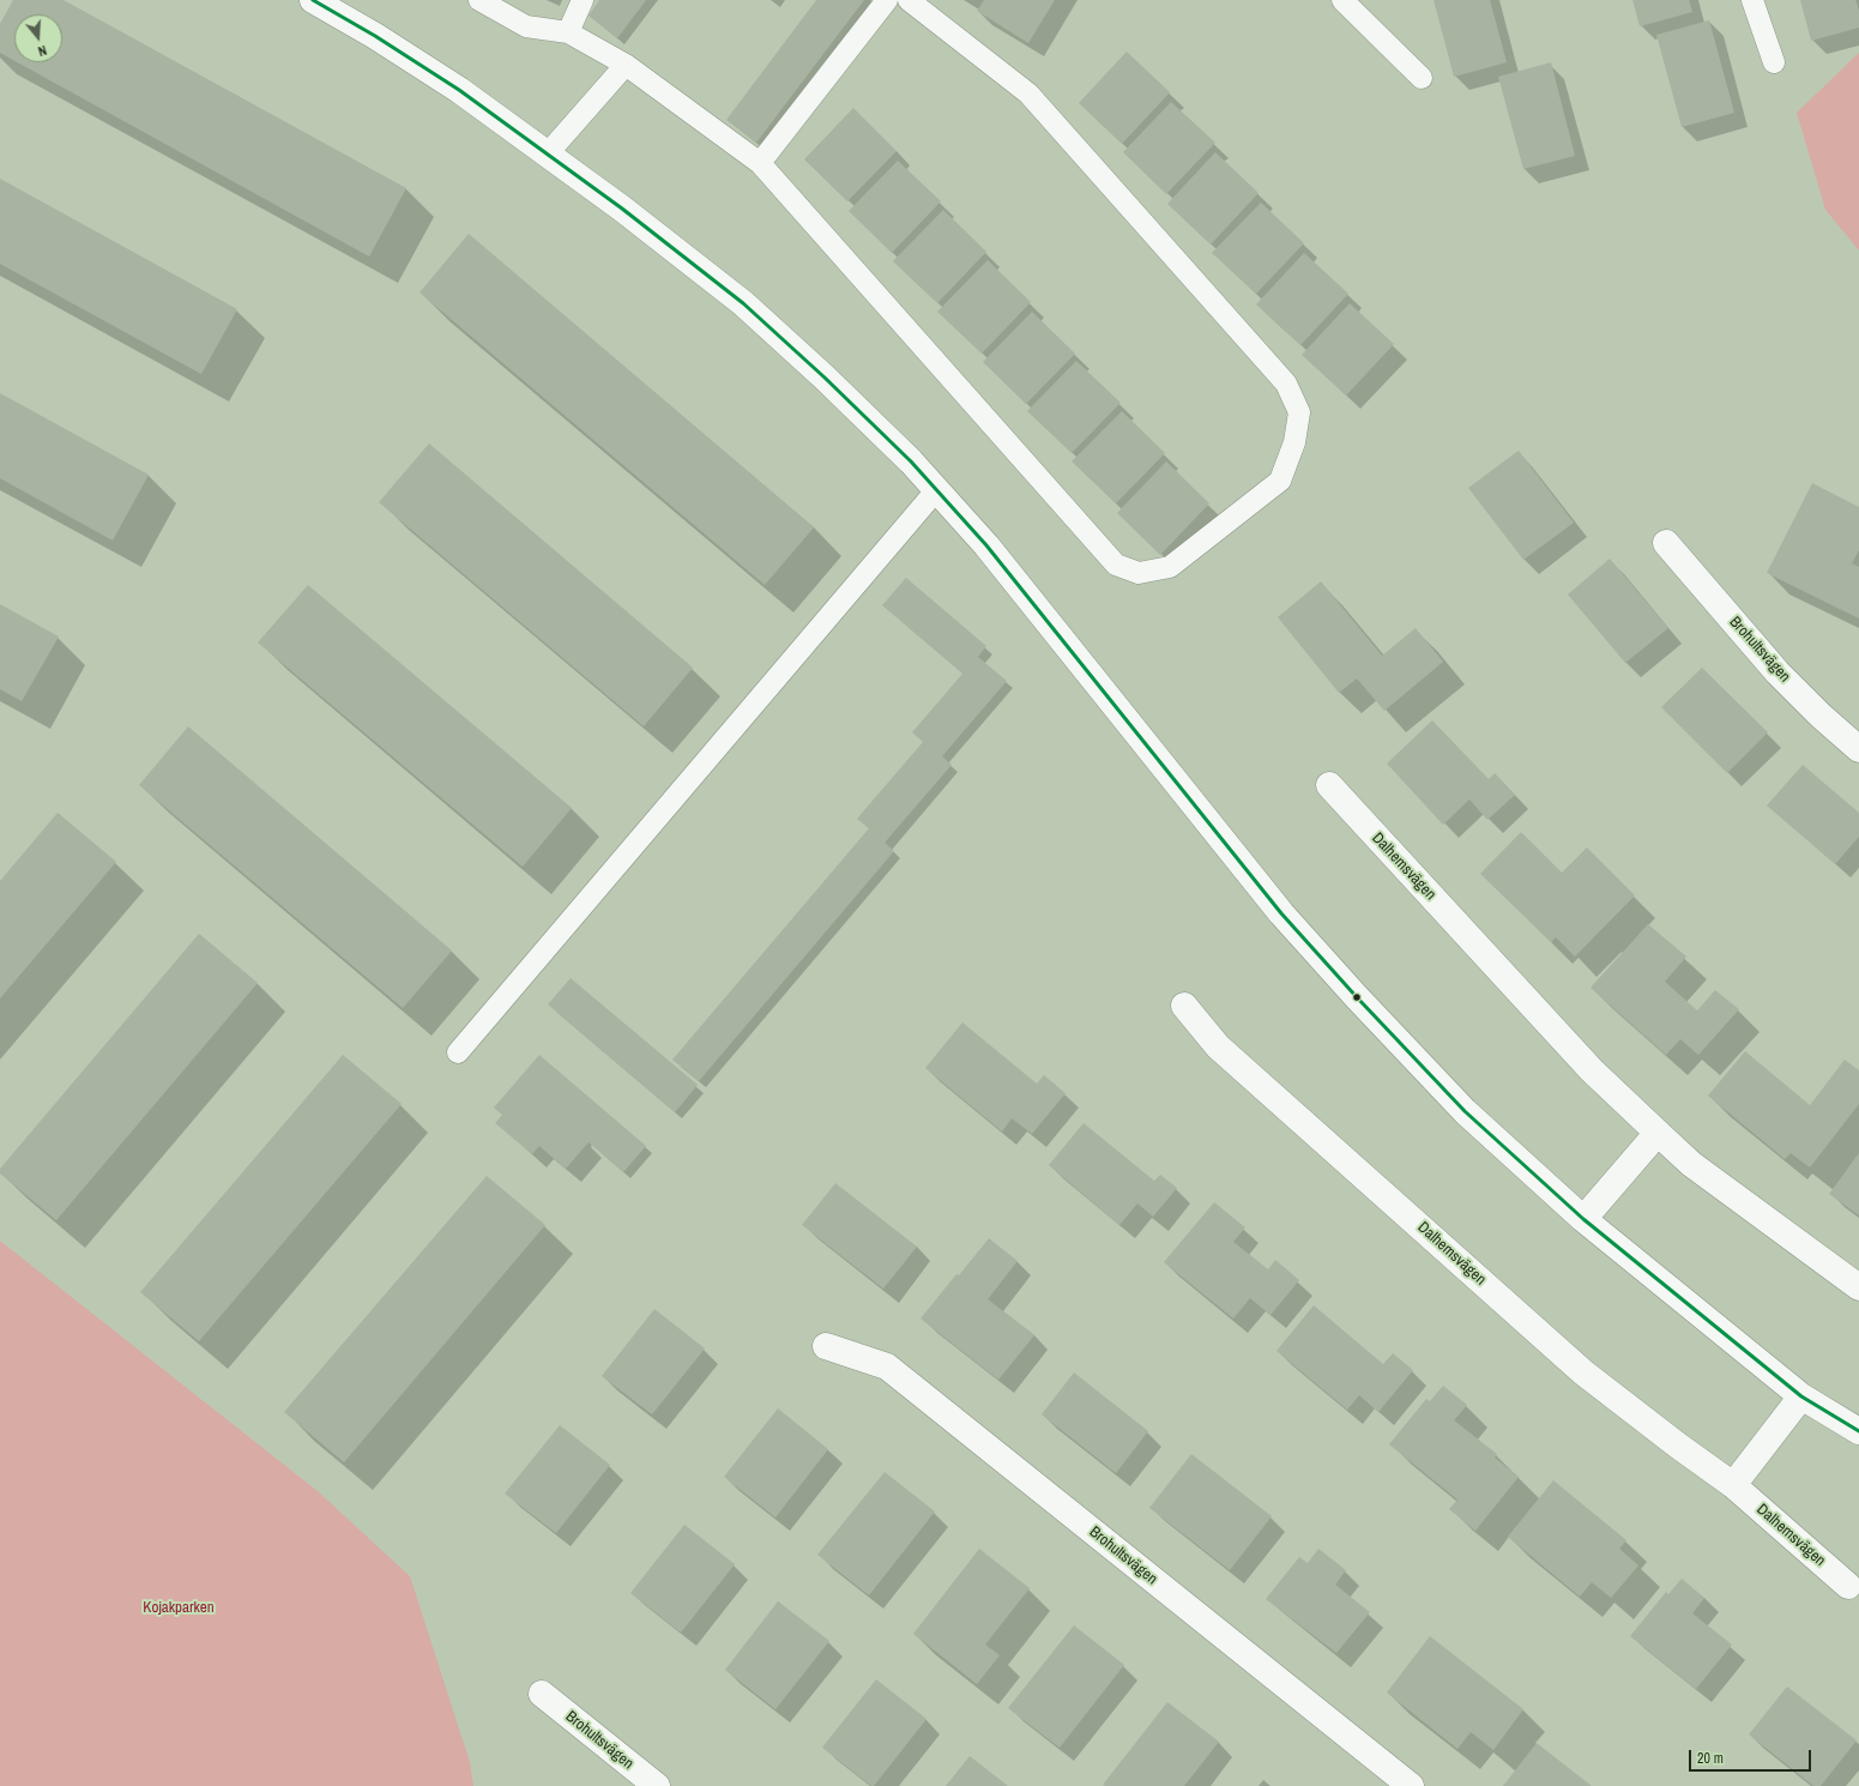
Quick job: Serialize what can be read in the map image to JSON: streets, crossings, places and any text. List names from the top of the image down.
{
  "streets": {
    "street": ["Brohultsvägen", "Dalhemsvägen"]
  },
  "parks": ["Kojakparken"],
  "scale_bar": "20 m",
  "north": "bottom"
}
